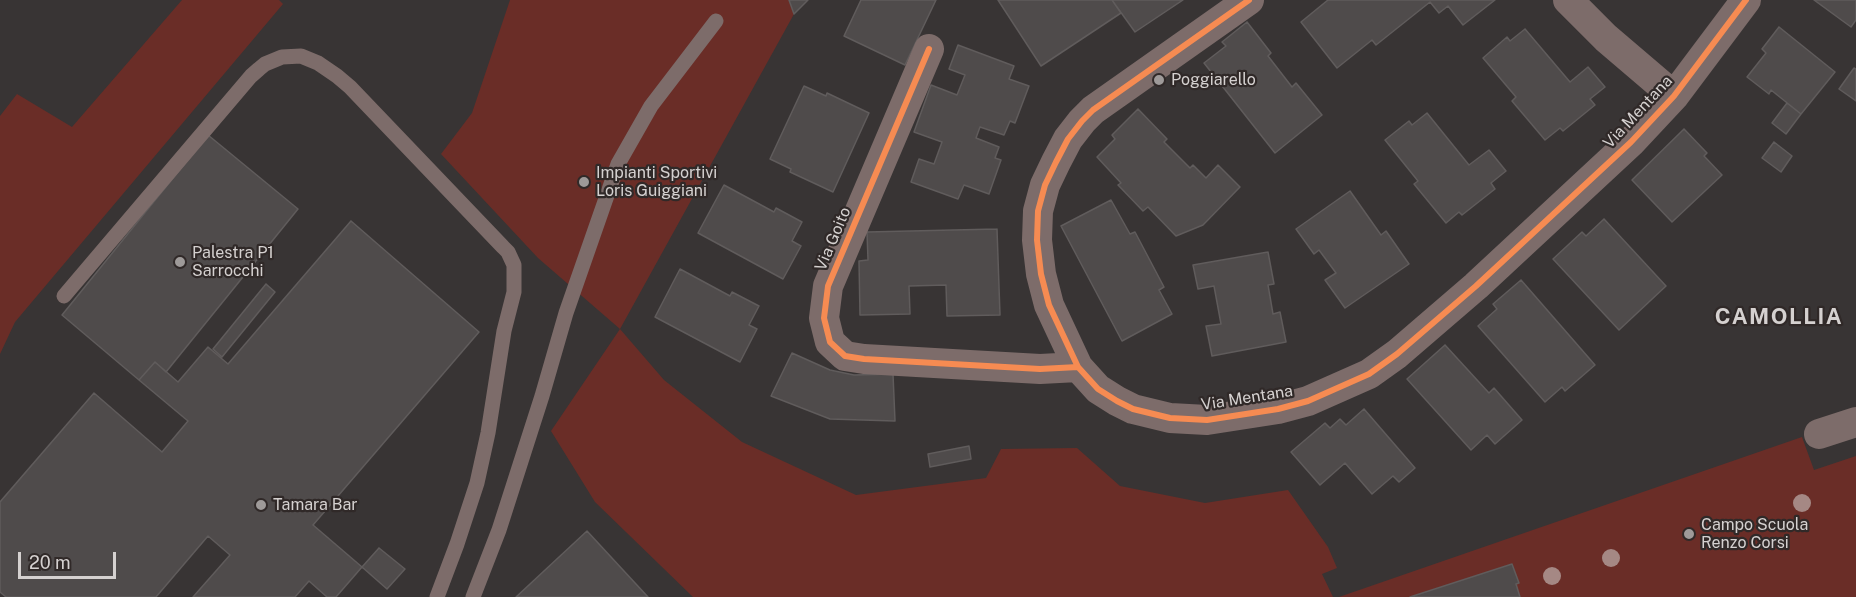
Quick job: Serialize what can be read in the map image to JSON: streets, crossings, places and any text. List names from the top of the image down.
{
  "streets": {
    "street": ["Via Mentana", "Via Goito"]
  },
  "crossings": [
    ["Via Mentana", "Via Goito"]
  ],
  "districts": ["CAMOLLIA"],
  "places": [
    "Poggiarello",
    "Impianti Sportivi Loris Guiggiani",
    "Palestra P1 Sarrocchi",
    "Tamara Bar",
    "Campo Scuola Renzo Corsi"
  ],
  "scale_bar": "20 m"
}
